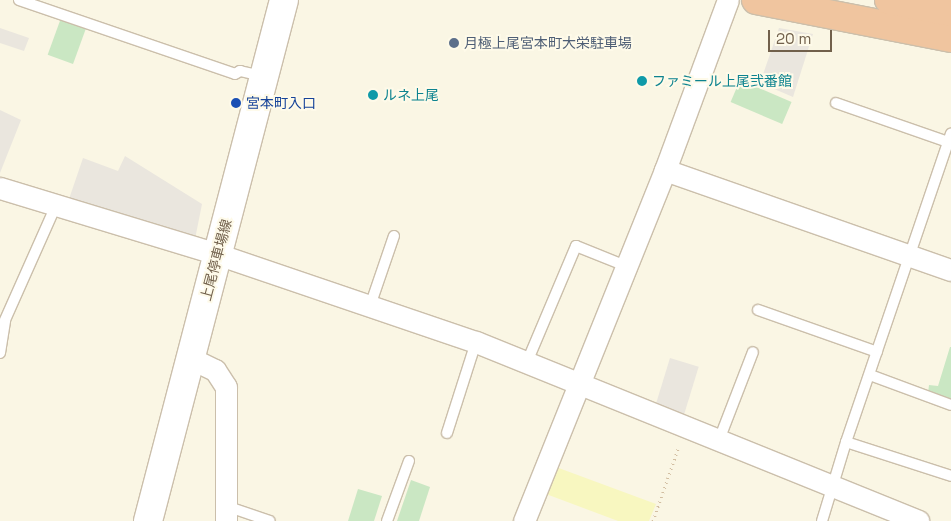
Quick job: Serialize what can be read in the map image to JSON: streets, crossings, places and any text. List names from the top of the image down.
{
  "streets": {
    "main road": ["上尾停車場線"]
  },
  "places": [
    "月極上尾宮本町大栄駐車場",
    "ファミール上尾弐番館",
    "ルネ上尾",
    "宮本町入口"
  ],
  "scale_bar": "20 m"
}
